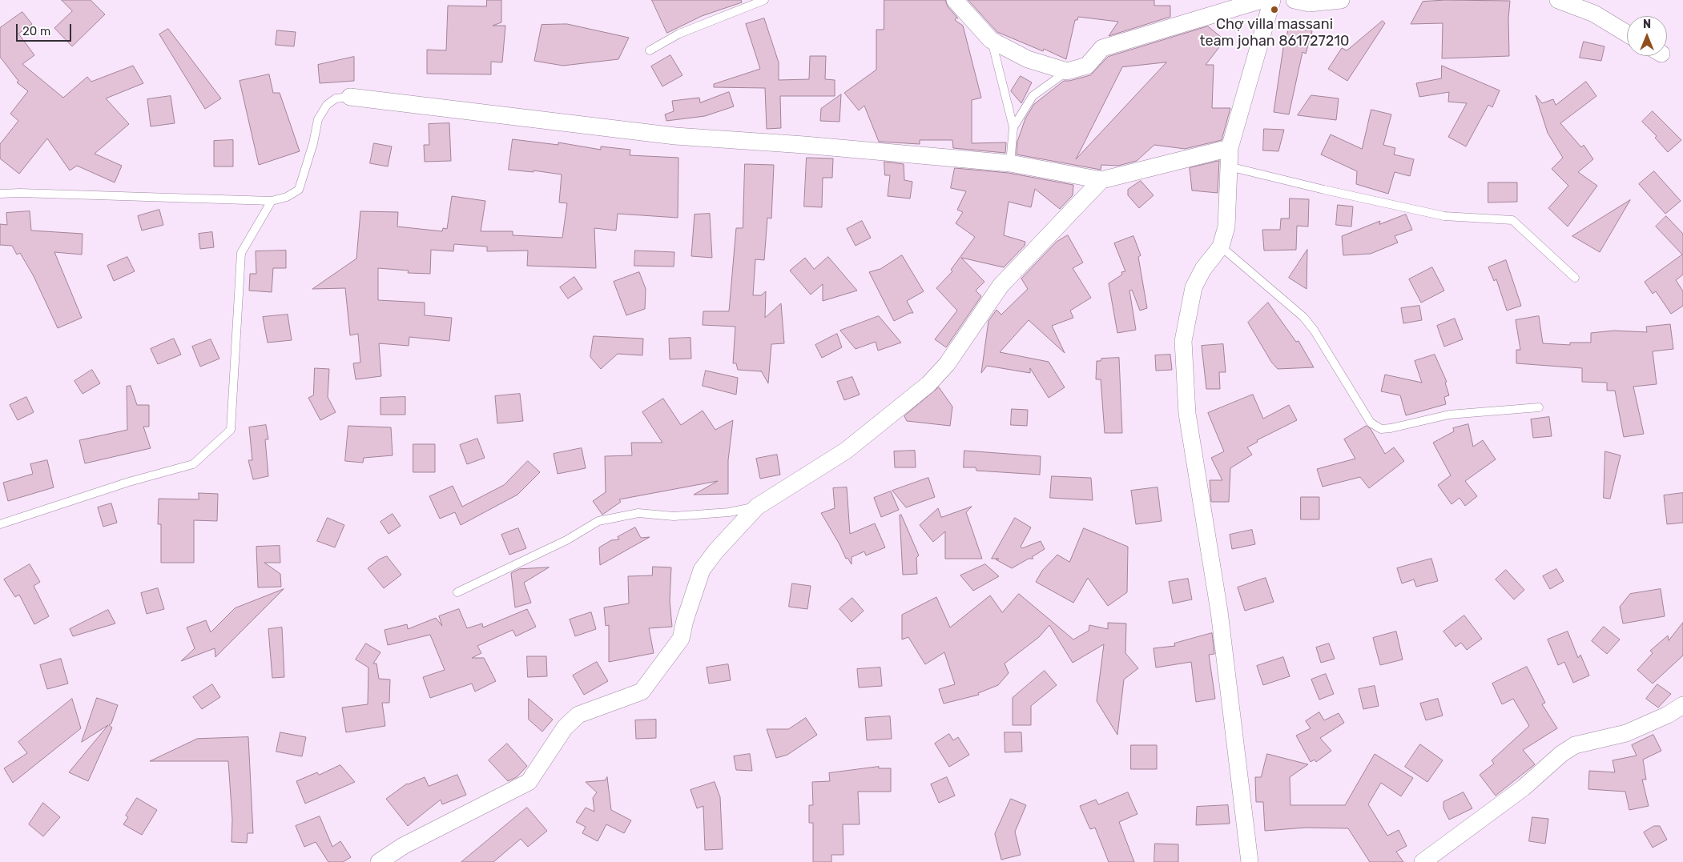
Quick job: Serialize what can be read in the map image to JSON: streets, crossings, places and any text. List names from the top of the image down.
{
  "places": ["Chợ villa massani team johan 861727210"],
  "scale_bar": "20 m",
  "north": "top"
}
